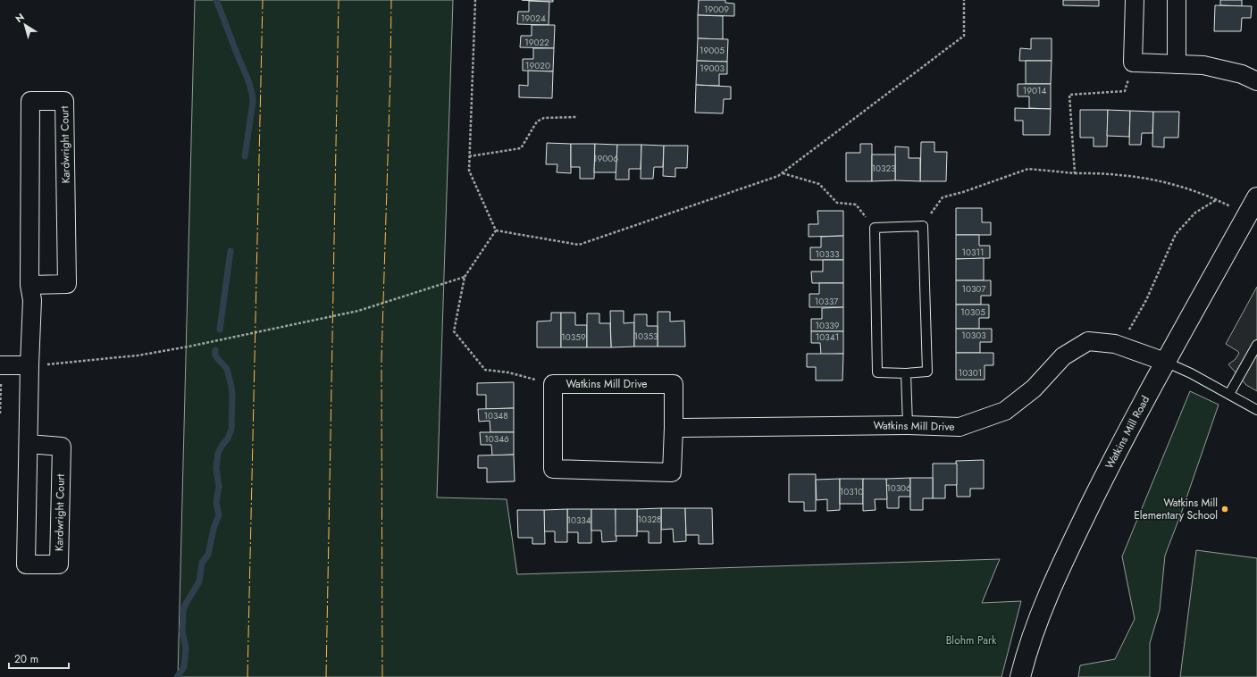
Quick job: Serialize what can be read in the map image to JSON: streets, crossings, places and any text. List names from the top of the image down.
{
  "streets": {
    "street": ["Kardwright Court", "Watkins Mill Drive", "Watkins Mill Road"]
  },
  "crossings": [
    ["Watkins Mill Drive", "Watkins Mill Road"]
  ],
  "parks": ["Blohm Park"],
  "places": ["Watkins Mill Elementary School"],
  "house_numbers": [
    "19009",
    "19024",
    "19022",
    "19005",
    "19020",
    "19003",
    "19014",
    "19006",
    "10323",
    "10311",
    "10333",
    "10307",
    "10337",
    "10305",
    "10339",
    "10303",
    "10353",
    "10359",
    "10341",
    "10301",
    "10348",
    "10346",
    "10306",
    "10310",
    "10328",
    "10334"
  ],
  "scale_bar": "20 m",
  "north": "top left"
}
